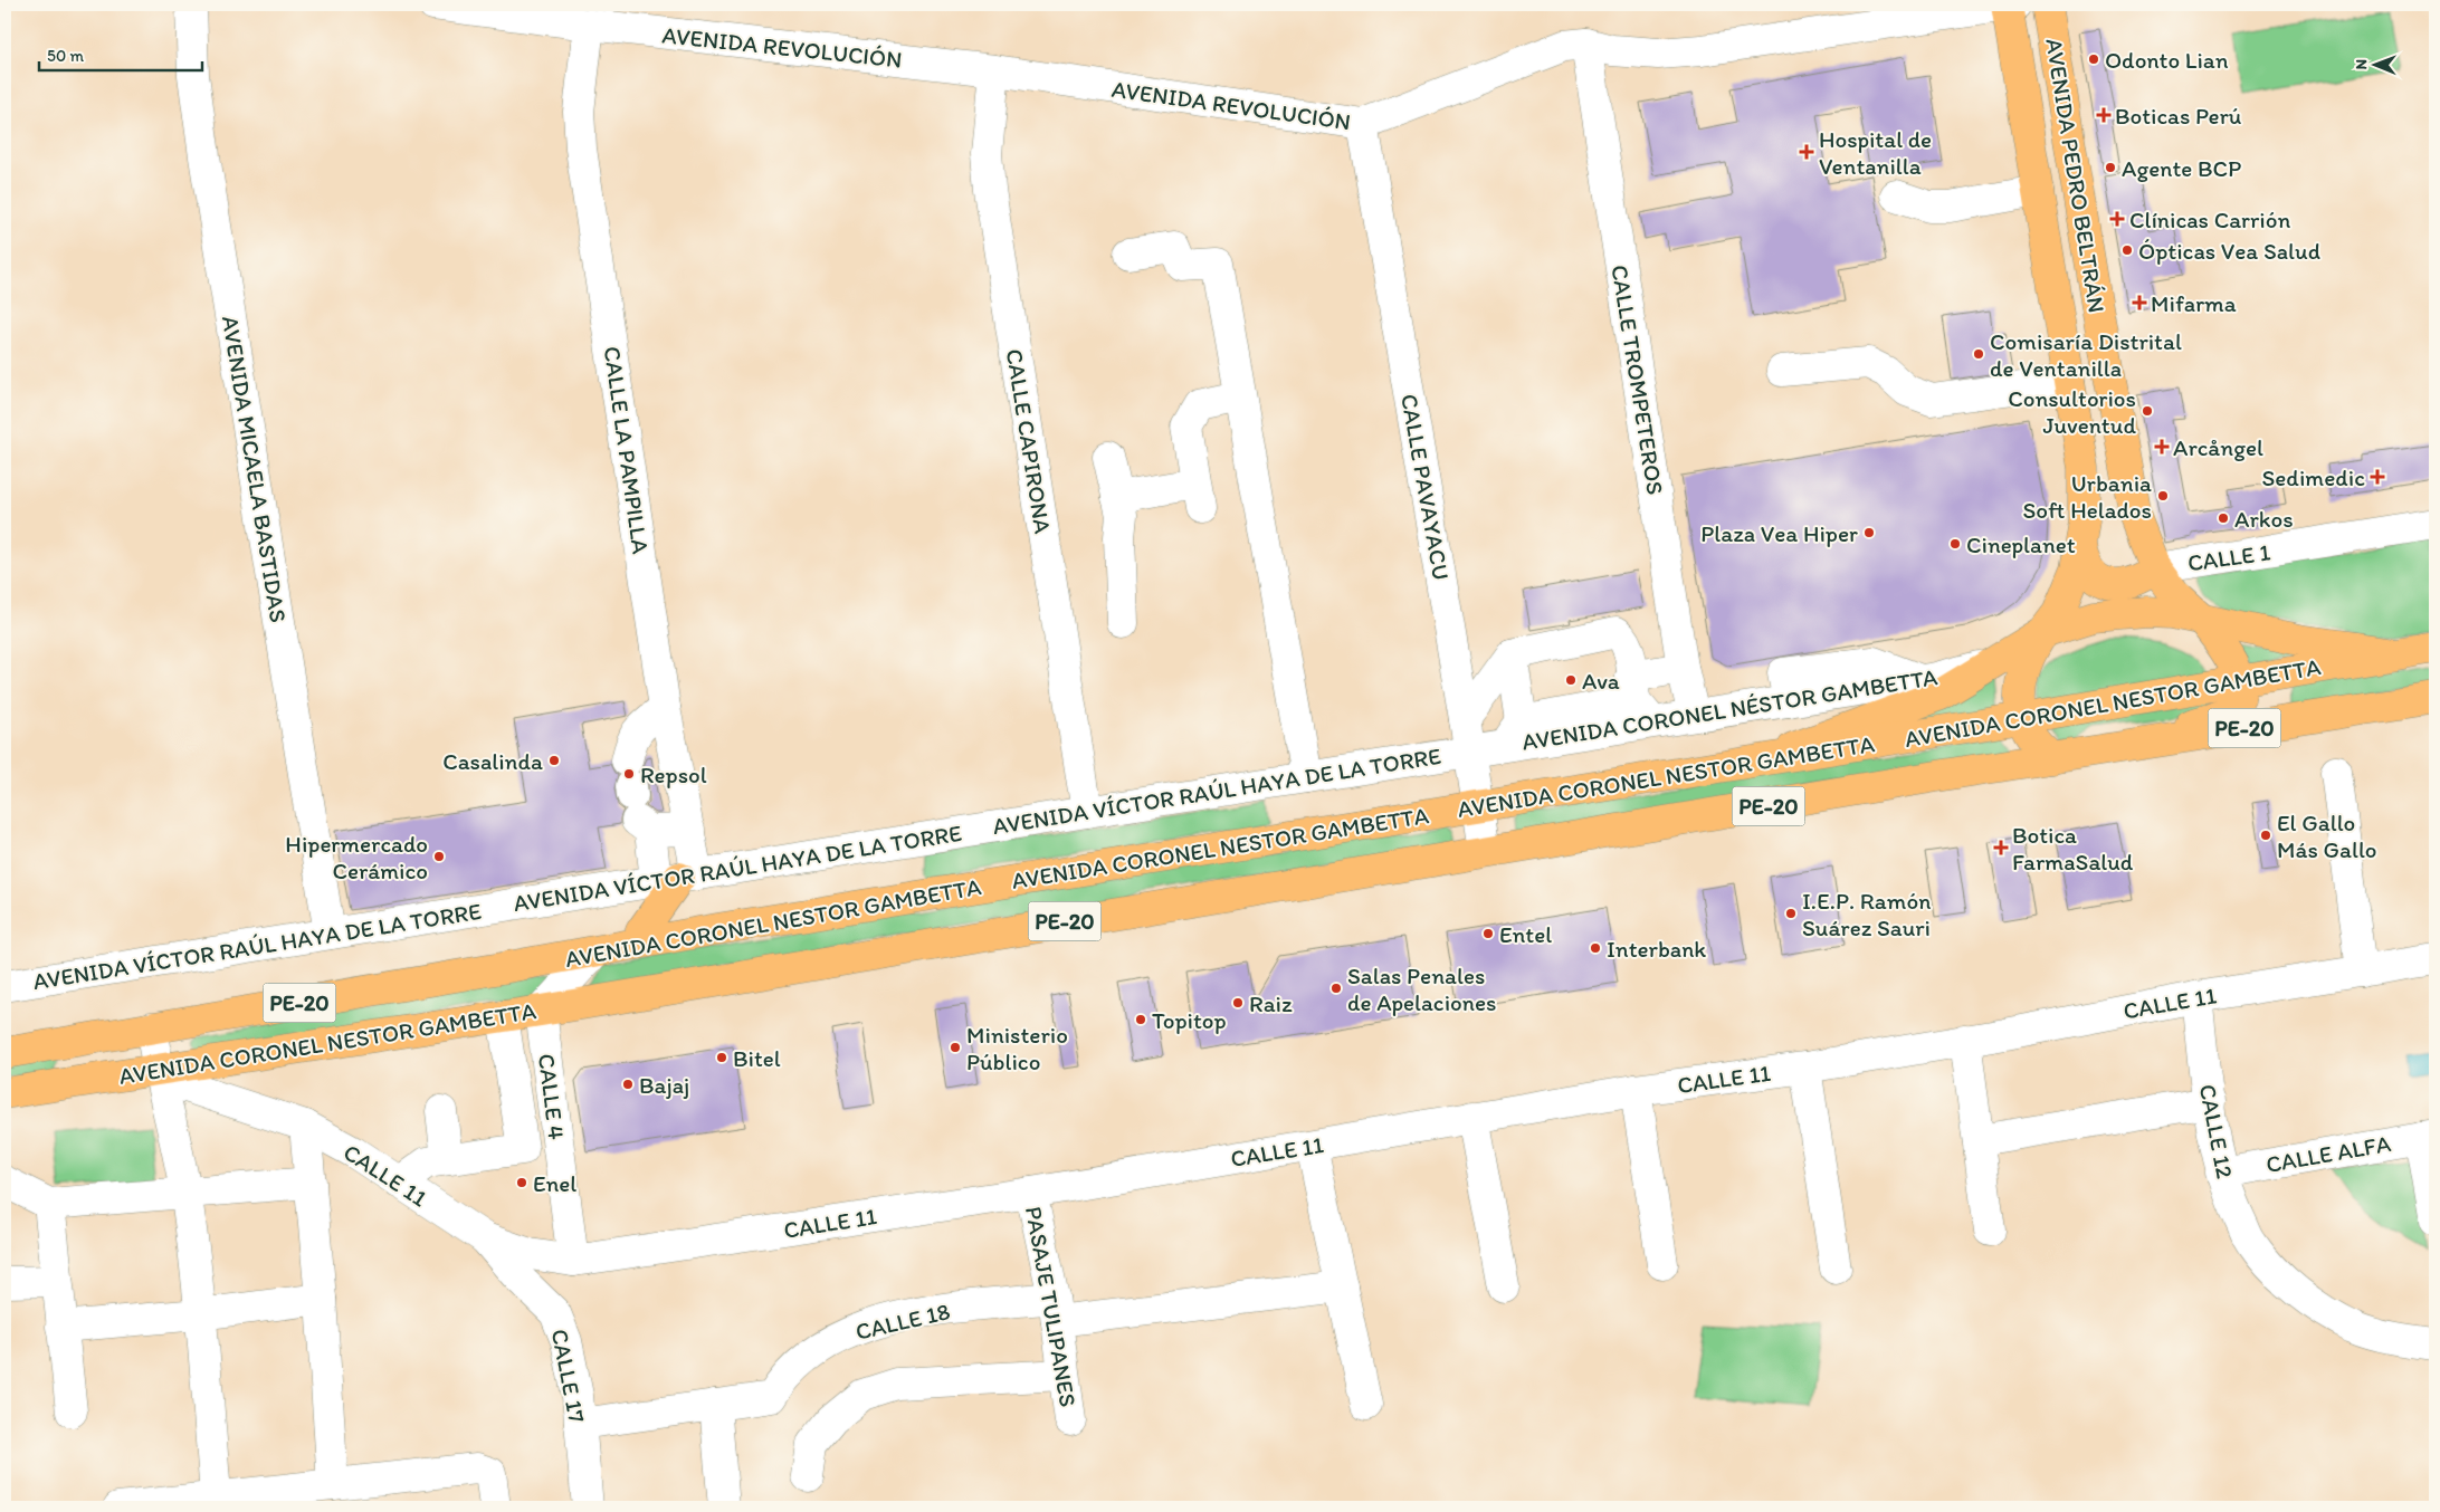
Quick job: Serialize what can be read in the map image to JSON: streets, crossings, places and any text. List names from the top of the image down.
{
  "streets": {
    "main road": ["AVENIDA PEDRO BELTRÁN", "AVENIDA CORONEL NESTOR GAMBETTA", "PE-20"],
    "street": [
      "AVENIDA REVOLUCIÓN",
      "CALLE TROMPETEROS",
      "CALLE CAPIRONA",
      "CALLE LA PAMPILLA",
      "AVENIDA MICAELA BASTIDAS",
      "CALLE PAVAYACU",
      "CALLE 1",
      "AVENIDA CORONEL NÉSTOR GAMBETTA",
      "AVENIDA VÍCTOR RAÚL HAYA DE LA TORRE",
      "CALLE 11",
      "CALLE 4",
      "CALLE 12",
      "CALLE ALFA",
      "PASAJE TULIPANES",
      "CALLE 18",
      "CALLE 17"
    ]
  },
  "crossings": [
    ["AVENIDA REVOLUCIÓN", "AVENIDA PEDRO BELTRÁN"],
    ["AVENIDA REVOLUCIÓN", "CALLE TROMPETEROS"],
    ["AVENIDA REVOLUCIÓN", "CALLE CAPIRONA"],
    ["AVENIDA REVOLUCIÓN", "CALLE LA PAMPILLA"],
    ["AVENIDA REVOLUCIÓN", "CALLE PAVAYACU"],
    ["AVENIDA PEDRO BELTRÁN", "CALLE 1"],
    ["AVENIDA PEDRO BELTRÁN", "AVENIDA CORONEL NESTOR GAMBETTA"],
    ["AVENIDA PEDRO BELTRÁN", "AVENIDA CORONEL NÉSTOR GAMBETTA"],
    ["CALLE TROMPETEROS", "AVENIDA CORONEL NÉSTOR GAMBETTA"],
    ["CALLE CAPIRONA", "AVENIDA VÍCTOR RAÚL HAYA DE LA TORRE"],
    ["CALLE LA PAMPILLA", "AVENIDA VÍCTOR RAÚL HAYA DE LA TORRE"],
    ["AVENIDA MICAELA BASTIDAS", "AVENIDA VÍCTOR RAÚL HAYA DE LA TORRE"],
    ["CALLE PAVAYACU", "AVENIDA CORONEL NESTOR GAMBETTA"],
    ["CALLE PAVAYACU", "AVENIDA CORONEL NÉSTOR GAMBETTA"],
    ["CALLE PAVAYACU", "AVENIDA VÍCTOR RAÚL HAYA DE LA TORRE"],
    ["AVENIDA CORONEL NESTOR GAMBETTA", "CALLE 11"],
    ["AVENIDA CORONEL NESTOR GAMBETTA", "CALLE 4"],
    ["AVENIDA CORONEL NÉSTOR GAMBETTA", "AVENIDA VÍCTOR RAÚL HAYA DE LA TORRE"],
    ["CALLE 11", "CALLE 4"],
    ["CALLE 11", "CALLE 12"],
    ["CALLE 11", "PASAJE TULIPANES"],
    ["CALLE 11", "CALLE 17"],
    ["CALLE 12", "CALLE ALFA"],
    ["PASAJE TULIPANES", "CALLE 18"],
    ["CALLE 18", "CALLE 17"]
  ],
  "places": {
    "other": [
      "Odonto Lian",
      "Agente BCP",
      "Ópticas Vea Salud",
      "Comisaría Distrital de Ventanilla",
      "Consultorios Juventud",
      "Urbania Soft Helados",
      "Arkos",
      "Plaza Vea Hiper",
      "Cineplanet",
      "Ava",
      "Casalinda",
      "Repsol",
      "El Gallo Más Gallo",
      "Hipermercado Cerámico",
      "I.E.P. Ramón Suárez Sauri",
      "Entel",
      "Interbank",
      "Salas Penales de Apelaciones",
      "Raiz",
      "Topitop",
      "Ministerio Público",
      "Bitel",
      "Bajaj",
      "Enel"
    ],
    "health": [
      "Boticas Perú",
      "Hospital de Ventanilla",
      "Clínicas Carrión",
      "Mifarma",
      "Arcångel",
      "Sedimedic",
      "Botica FarmaSalud"
    ]
  },
  "scale_bar": "50 m",
  "north": "left"
}
